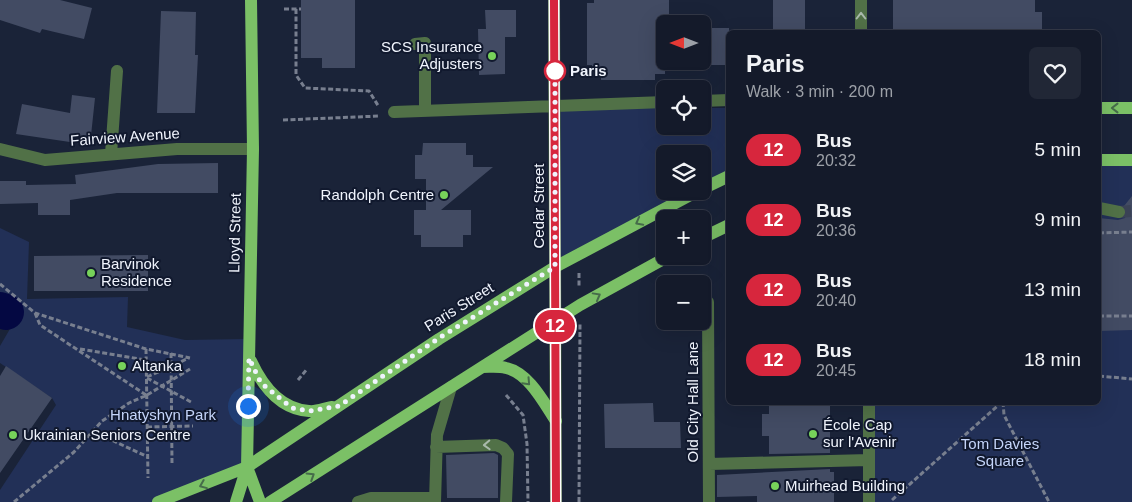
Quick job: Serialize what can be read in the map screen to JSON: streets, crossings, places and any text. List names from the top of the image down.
{
  "streets": {
    "main road": ["Lloyd Street", "Paris Street"],
    "street": ["Fairview Avenue", "Cedar Street", "Old City Hall Lane"]
  },
  "crossings": [
    ["Fairview Avenue", "Lloyd Street"],
    ["Cedar Street", "Paris Street"],
    ["Lloyd Street", "Paris Street"]
  ],
  "parks": ["Hnatyshyn Park", "Tom Davies Square"],
  "places": [
    "SCS Insurance Adjusters",
    "Paris",
    "Randolph Centre",
    "Barvinok Residence",
    "Altanka",
    "École Cap sur l'Avenir",
    "Ukrainian Seniors Centre",
    "Muirhead Building"
  ],
  "lines": ["bus line 12"],
  "north": "left",
  "page": {
    "on_map": "12",
    "map_buttons": ["+", "−"],
    "heading": ["Paris", "Walk · 3 min · 200 m"],
    "list": [
      {
        "mark": "12",
        "name": "Bus",
        "note": "20:32",
        "value": "5 min"
      },
      {
        "mark": "12",
        "name": "Bus",
        "note": "20:36",
        "value": "9 min"
      },
      {
        "mark": "12",
        "name": "Bus",
        "note": "20:40",
        "value": "13 min"
      },
      {
        "mark": "12",
        "name": "Bus",
        "note": "20:45",
        "value": "18 min"
      }
    ]
  }
}
